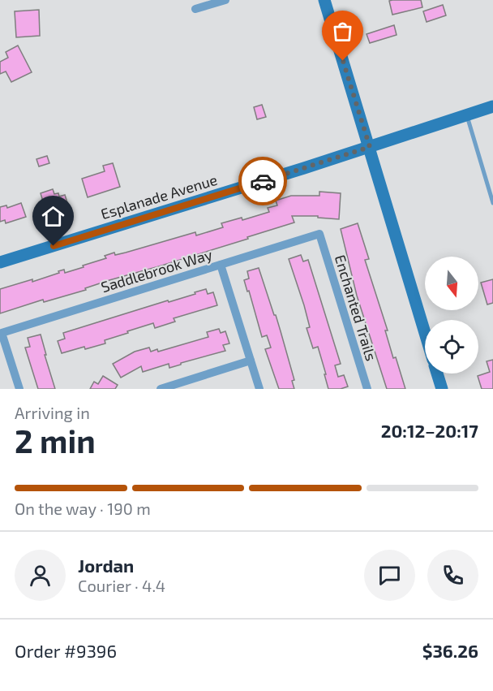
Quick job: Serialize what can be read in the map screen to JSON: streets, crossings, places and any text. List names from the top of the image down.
{
  "streets": {
    "main road": ["Esplanade Avenue"],
    "street": ["Saddlebrook Way", "Enchanted Trails"]
  },
  "crossings": [
    ["Saddlebrook Way", "Enchanted Trails"]
  ],
  "north": "bottom",
  "page": {
    "heading": ["2 min", "Arriving in", "20:12–20:17"],
    "panel": [
      "Jordan",
      "Courier · 4.4",
      "Order #9396",
      "$36.26"
    ],
    "bar": "On the way · 190 m"
  }
}
